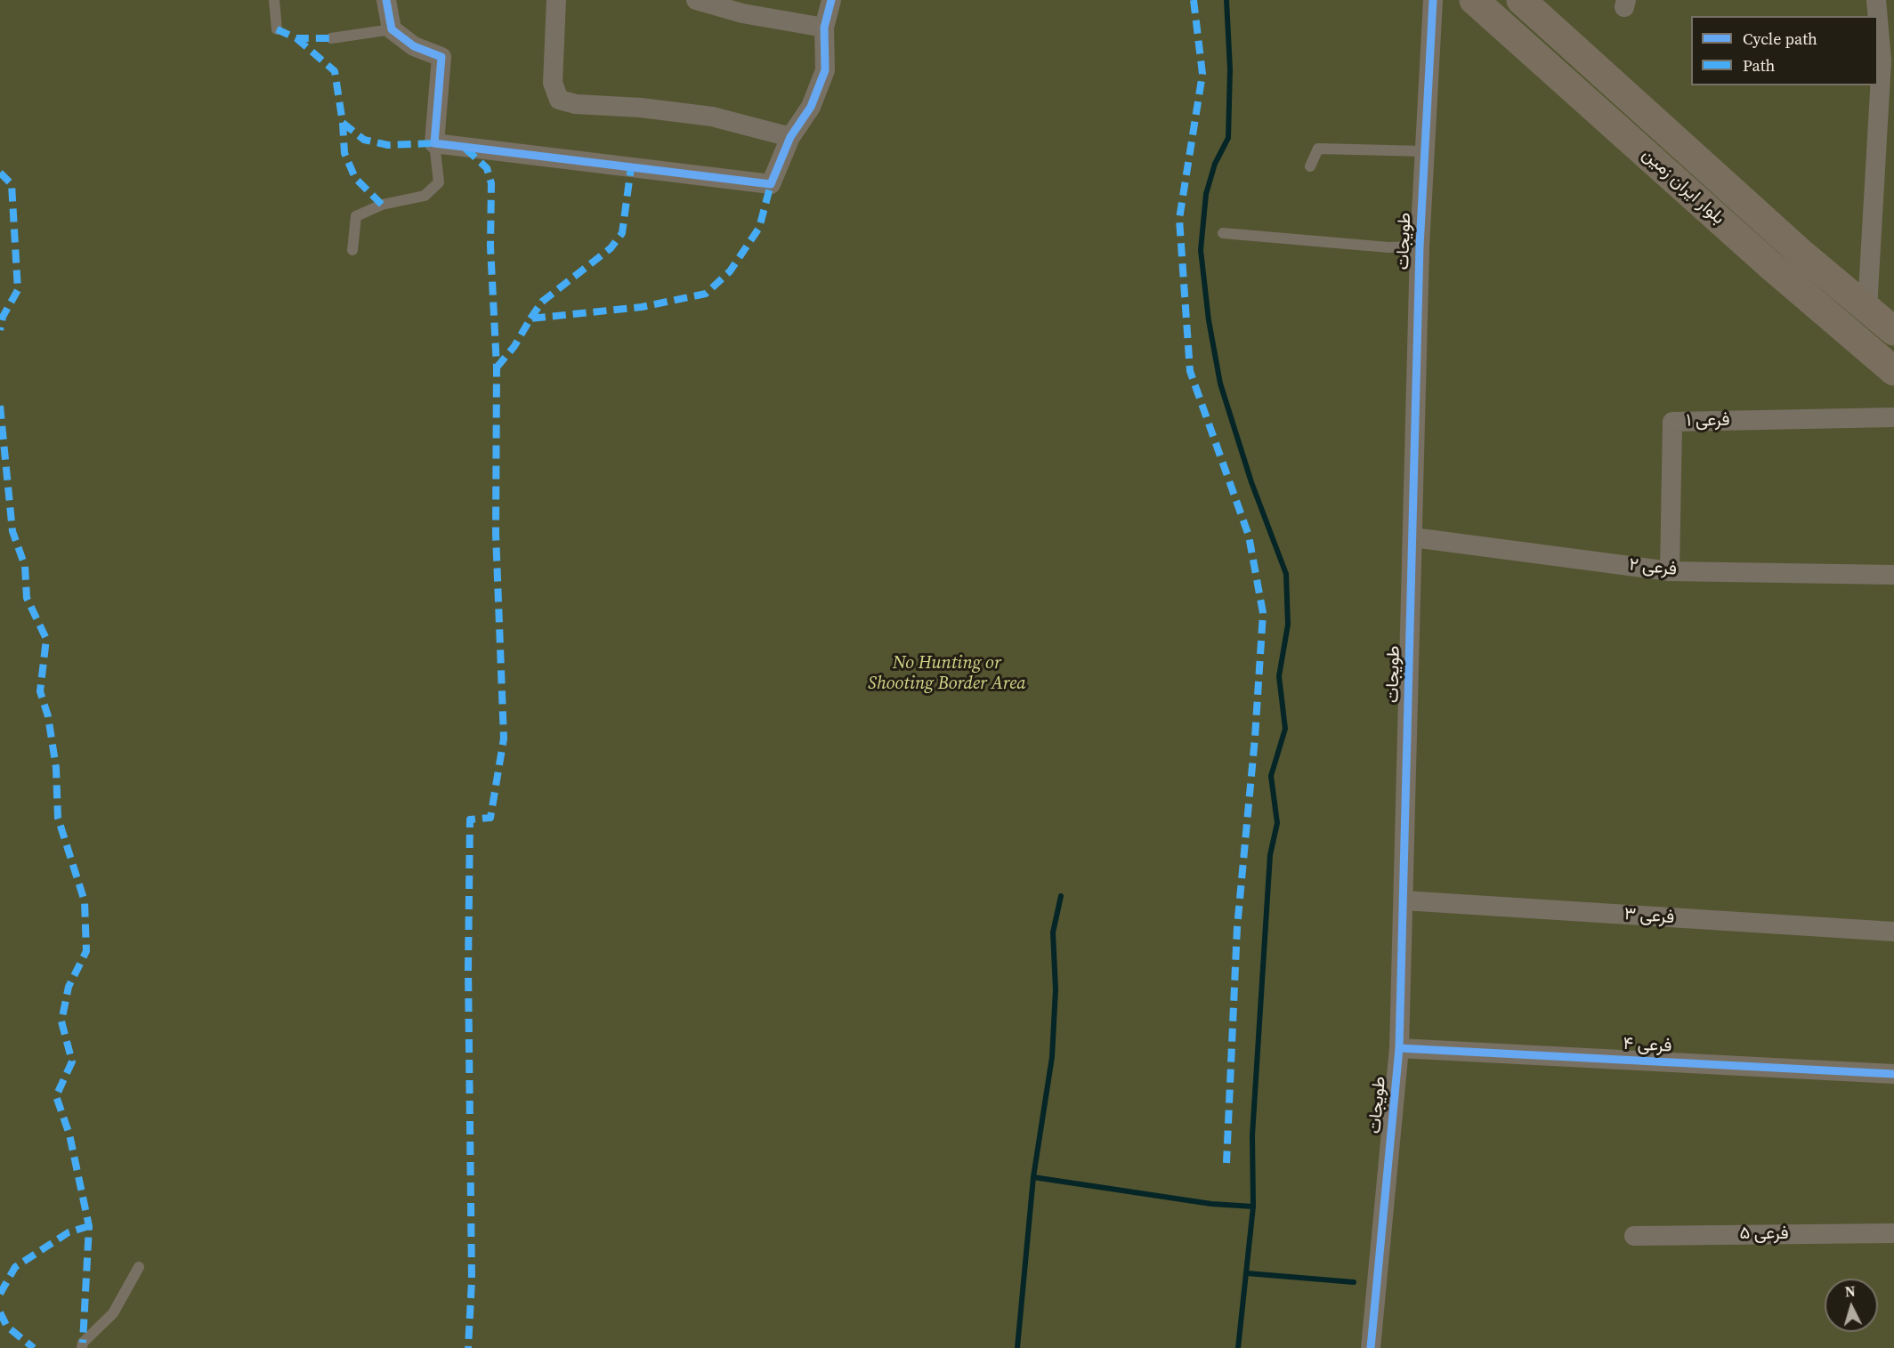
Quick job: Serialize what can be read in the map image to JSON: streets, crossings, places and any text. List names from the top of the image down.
{
  "streets": {
    "main road": ["بلوار ایران زمین"],
    "street": [
      "طویجات",
      "فرعی ۱",
      "فرعی ۲",
      "فرعی ۳",
      "فرعی ۴",
      "فرعی ۵"
    ]
  },
  "crossings": [
    ["طویجات", "فرعی ۲"],
    ["طویجات", "فرعی ۳"],
    ["طویجات", "فرعی ۴"],
    ["فرعی ۱", "فرعی ۲"]
  ],
  "parks": ["No Hunting or Shooting Border Area"],
  "legend": ["Cycle path", "Path"],
  "north": "top"
}
